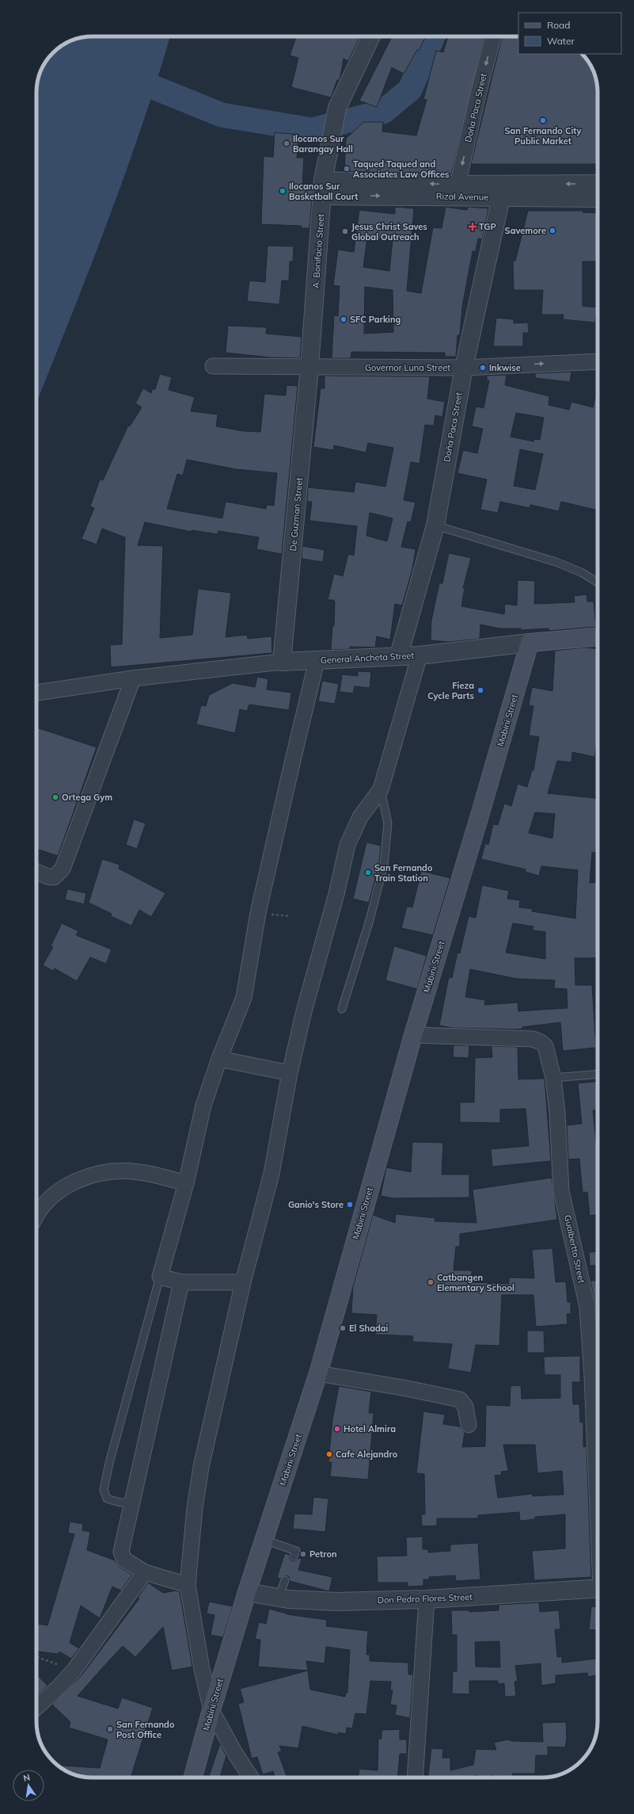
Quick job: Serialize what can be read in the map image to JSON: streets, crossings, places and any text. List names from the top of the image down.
{
  "streets": {
    "main road": ["General Ancheta Street", "Mabini Street"],
    "street": [
      "Doña Paca Street",
      "Rizal Avenue",
      "A. Bonifacio Street",
      "Governor Luna Street",
      "De Guzman Street",
      "Gualbertto Street",
      "Don Pedro Flores Street"
    ]
  },
  "crossings": [
    ["Doña Paca Street", "Rizal Avenue"],
    ["Doña Paca Street", "Governor Luna Street"],
    ["Doña Paca Street", "General Ancheta Street"],
    ["Rizal Avenue", "A. Bonifacio Street"],
    ["A. Bonifacio Street", "Governor Luna Street"],
    ["A. Bonifacio Street", "De Guzman Street"],
    ["Governor Luna Street", "De Guzman Street"],
    ["De Guzman Street", "General Ancheta Street"],
    ["General Ancheta Street", "Mabini Street"],
    ["Mabini Street", "Gualbertto Street"],
    ["Mabini Street", "Don Pedro Flores Street"]
  ],
  "places": {
    "other": [
      "San Fernando City Public Market",
      "Ilocanos Sur Barangay Hall",
      "Taqued Taqued and Associates Law Offices",
      "Ilocanos Sur Basketball Court",
      "Savemore",
      "Jesus Christ Saves Global Outreach",
      "SFC Parking",
      "Inkwise",
      "Fieza Cycle Parts",
      "Ortega Gym",
      "San Fernando Train Station",
      "Ganio's Store",
      "Catbangen Elementary School",
      "El Shadai",
      "Hotel Almira",
      "Cafe Alejandro",
      "Petron",
      "San Fernando Post Office"
    ],
    "health": ["TGP"]
  },
  "legend": ["Road", "Water"],
  "north": "top"
}
